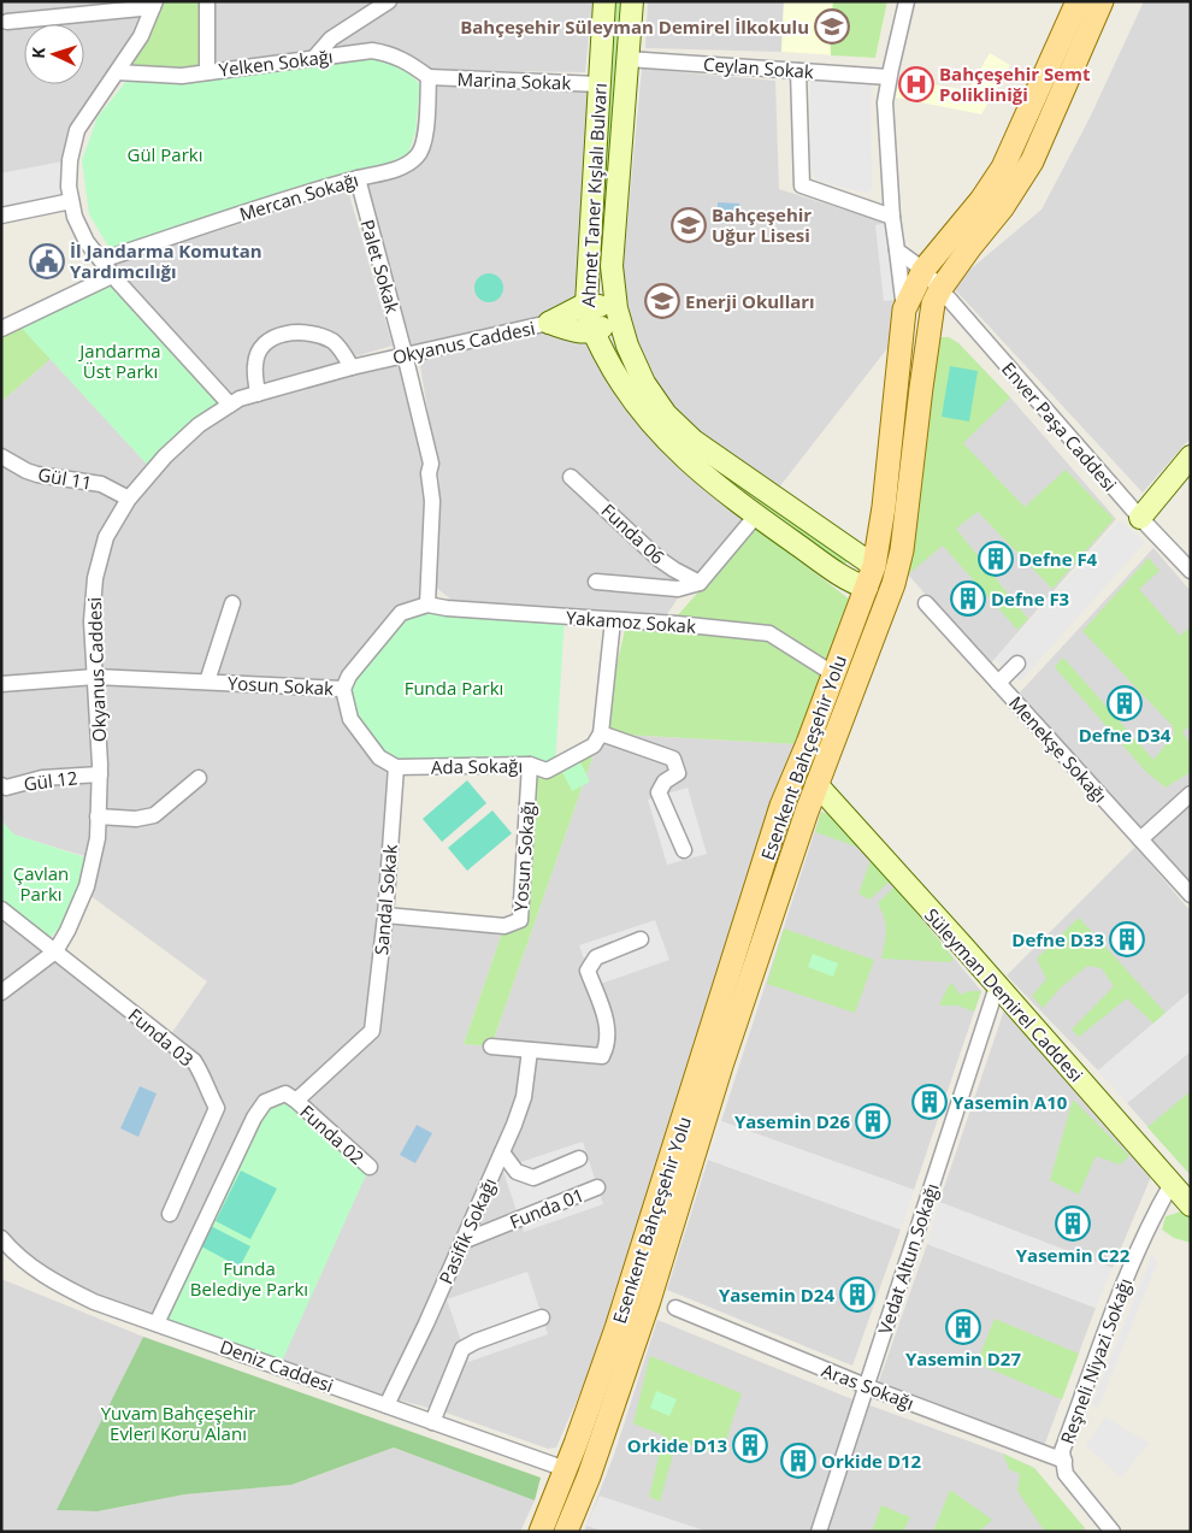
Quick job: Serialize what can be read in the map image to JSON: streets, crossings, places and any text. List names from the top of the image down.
{
  "streets": {
    "main road": ["Ahmet Taner Kışlalı Bulvarı", "Esenkent Bahçeşehir Yolu", "Süleyman Demirel Caddesi"],
    "street": [
      "Yelken Sokağı",
      "Ceylan Sokak",
      "Marina Sokak",
      "Mercan Sokağı",
      "Palet Sokak",
      "Okyanus Caddesi",
      "Enver Paşa Caddesi",
      "Gül 11",
      "Funda 06",
      "Yakamoz Sokak",
      "Yosun Sokak",
      "Menekşe Sokağı",
      "Ada Sokağı",
      "Gül 12",
      "Yosun Sokağı",
      "Sandal Sokak",
      "Funda 03",
      "Funda 02",
      "Funda 01",
      "Pasifik Sokağı",
      "Vedat Altun Sokağı",
      "Reşneli Niyazi Sokağı",
      "Deniz Caddesi",
      "Aras Sokağı"
    ]
  },
  "crossings": [
    ["Yelken Sokağı", "Marina Sokak"],
    ["Yelken Sokağı", "Mercan Sokağı"],
    ["Ceylan Sokak", "Ahmet Taner Kışlalı Bulvarı"],
    ["Marina Sokak", "Ahmet Taner Kışlalı Bulvarı"],
    ["Marina Sokak", "Mercan Sokağı"],
    ["Ahmet Taner Kışlalı Bulvarı", "Esenkent Bahçeşehir Yolu"],
    ["Mercan Sokağı", "Palet Sokak"],
    ["Palet Sokak", "Okyanus Caddesi"],
    ["Okyanus Caddesi", "Gül 11"],
    ["Okyanus Caddesi", "Yosun Sokak"],
    ["Okyanus Caddesi", "Gül 12"],
    ["Okyanus Caddesi", "Funda 03"],
    ["Enver Paşa Caddesi", "Esenkent Bahçeşehir Yolu"],
    ["Yakamoz Sokak", "Yosun Sokak"],
    ["Esenkent Bahçeşehir Yolu", "Süleyman Demirel Caddesi"],
    ["Esenkent Bahçeşehir Yolu", "Deniz Caddesi"],
    ["Ada Sokağı", "Yosun Sokağı"],
    ["Ada Sokağı", "Sandal Sokak"],
    ["Yosun Sokağı", "Sandal Sokak"],
    ["Sandal Sokak", "Funda 02"],
    ["Süleyman Demirel Caddesi", "Vedat Altun Sokağı"],
    ["Süleyman Demirel Caddesi", "Reşneli Niyazi Sokağı"],
    ["Funda 01", "Pasifik Sokağı"],
    ["Pasifik Sokağı", "Deniz Caddesi"],
    ["Vedat Altun Sokağı", "Aras Sokağı"],
    ["Reşneli Niyazi Sokağı", "Aras Sokağı"]
  ],
  "parks": [
    "Gül Parkı",
    "Jandarma Üst Parkı",
    "Funda Parkı",
    "Çavlan Parkı",
    "Funda Belediye Parkı",
    "Yuvam Bahçeşehir Evleri Koru Alanı"
  ],
  "places": {
    "school or university": ["Bahçeşehir Süleyman Demirel İlkokulu", "Bahçeşehir Uğur Lisesi", "Enerji Okulları"],
    "hospital": ["Bahçeşehir Semt Polikliniği"],
    "public building": ["İl Jandarma Komutan Yardımcılığı"],
    "building": [
      "Defne F4",
      "Defne F3",
      "Defne D34",
      "Defne D33",
      "Yasemin A10",
      "Yasemin D26",
      "Yasemin C22",
      "Yasemin D24",
      "Yasemin D27",
      "Orkide D13",
      "Orkide D12"
    ]
  },
  "north": "left"
}
